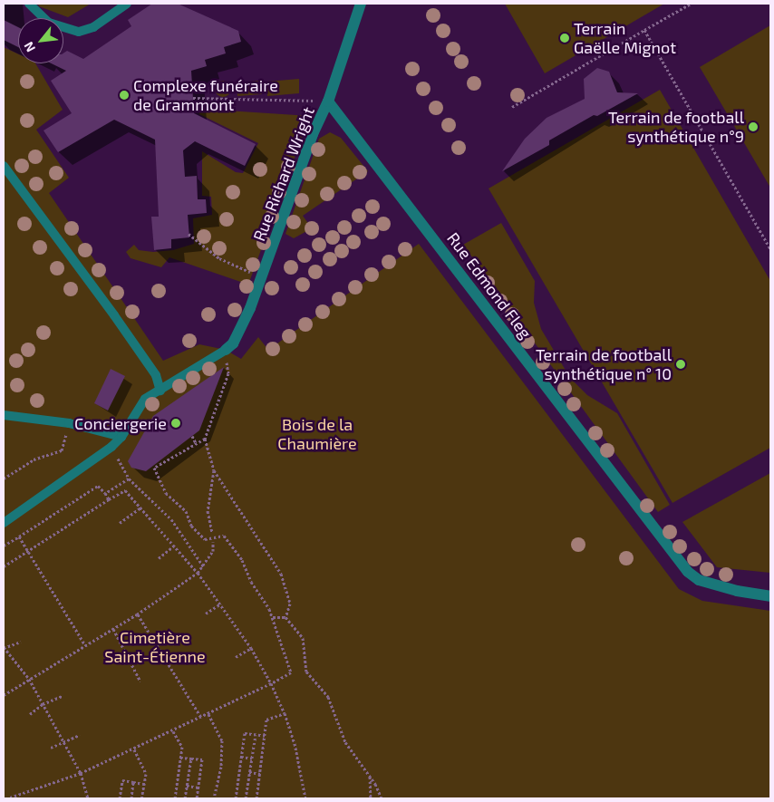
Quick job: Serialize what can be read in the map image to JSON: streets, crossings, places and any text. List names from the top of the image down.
{
  "streets": {
    "street": ["Rue Richard Wright", "Rue Edmond Fleg"]
  },
  "crossings": [
    ["Rue Richard Wright", "Rue Edmond Fleg"]
  ],
  "parks": ["Bois de la Chaumière", "Cimetière Saint-Étienne"],
  "places": [
    "Terrain Gaëlle Mignot",
    "Complexe funéraire de Grammont",
    "Terrain de football synthétique n°9",
    "Terrain de football synthétique n° 10",
    "Conciergerie"
  ],
  "north": "bottom left"
}
